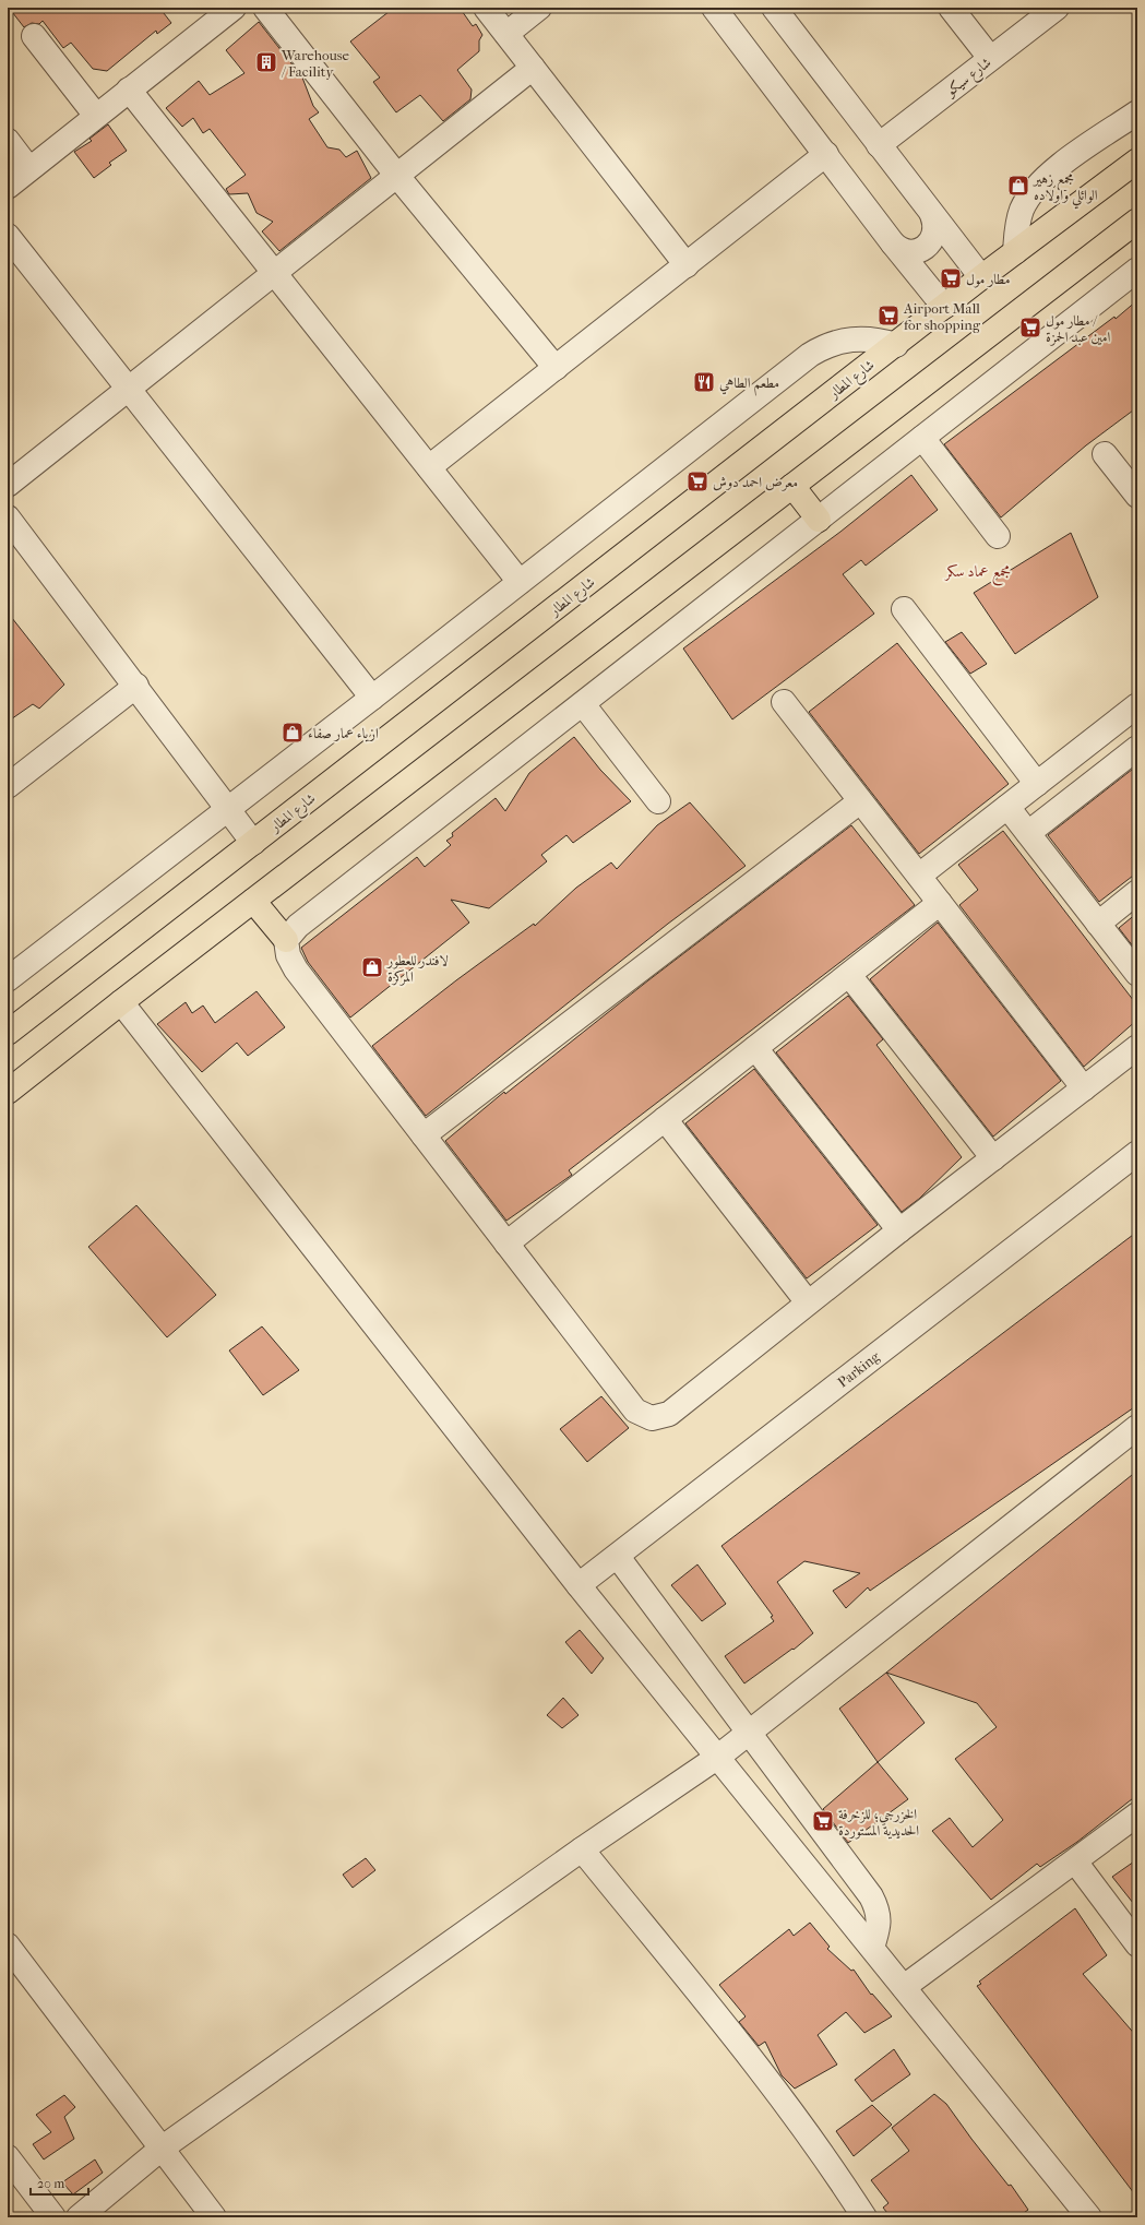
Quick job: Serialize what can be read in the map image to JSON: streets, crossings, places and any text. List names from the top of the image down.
{
  "streets": {
    "main road": ["شارع المطار"],
    "street": ["شارع سيكو", "Parking"]
  },
  "districts": ["مجمع عماد سكر"],
  "places": {
    "building": ["Warehouse / Facility"],
    "shop": ["مجمع زهير الوائلي واولاده", "ازياء عمار صفاء", "لافندر للعطور المركزة"],
    "supermarket": [
      "مطار مول",
      "Airport Mall for shopping",
      "مطار مول / امين عبد الحمزة",
      "معرض احمد دوش",
      "الخزرجي؛ للزخرفة الحديدية المستوردة"
    ],
    "restaurant": ["مطعم الطاهي"]
  },
  "scale_bar": "20 m"
}
